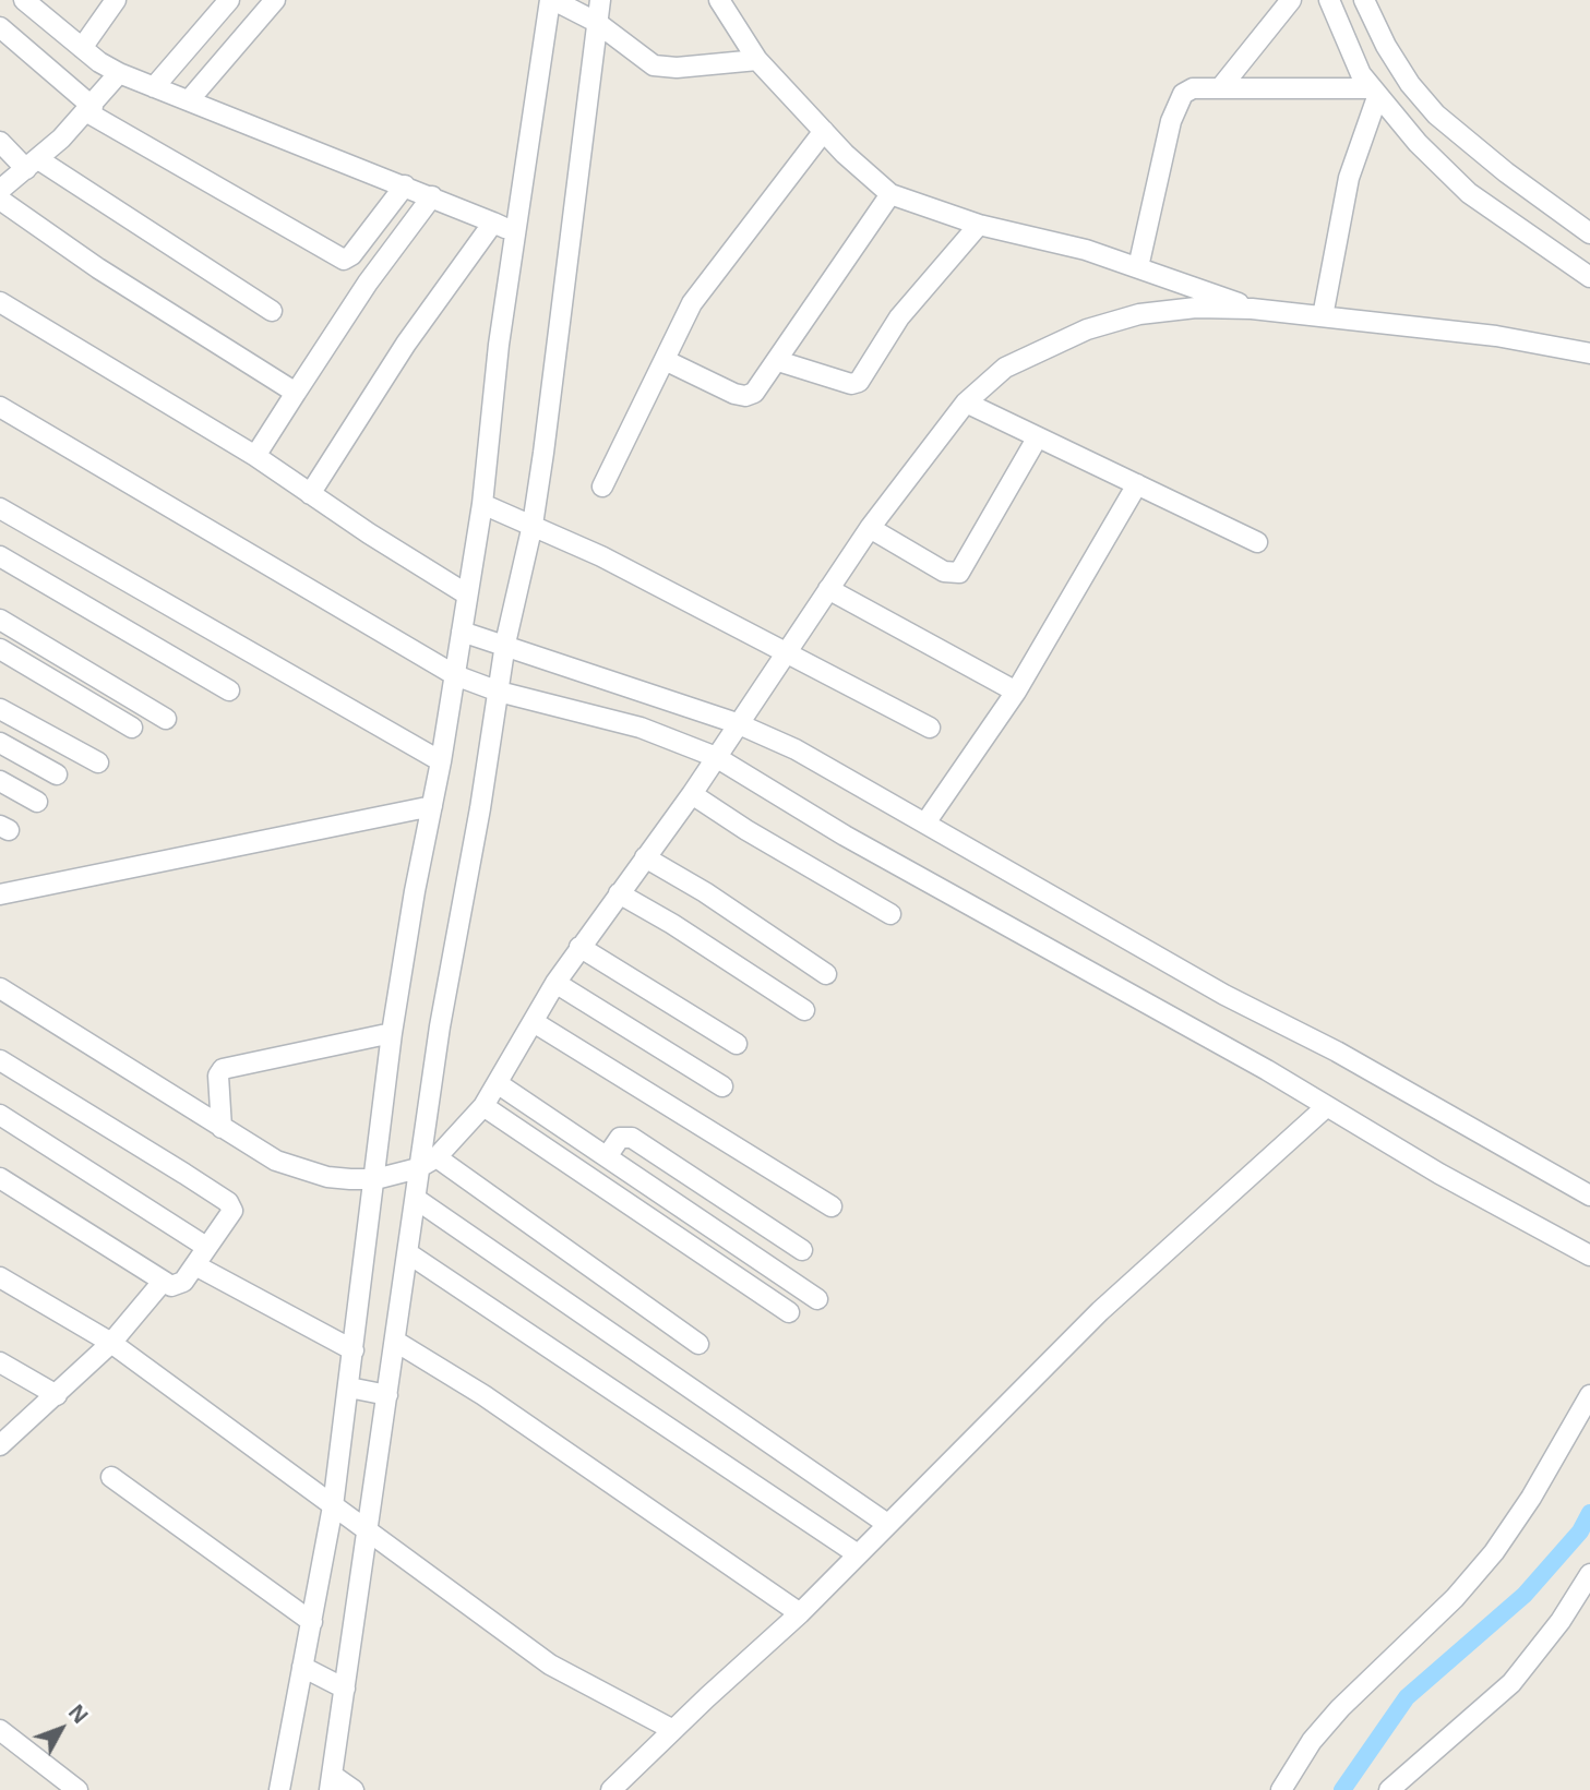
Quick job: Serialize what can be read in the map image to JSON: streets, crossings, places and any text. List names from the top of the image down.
{
  "north": "top right"
}
